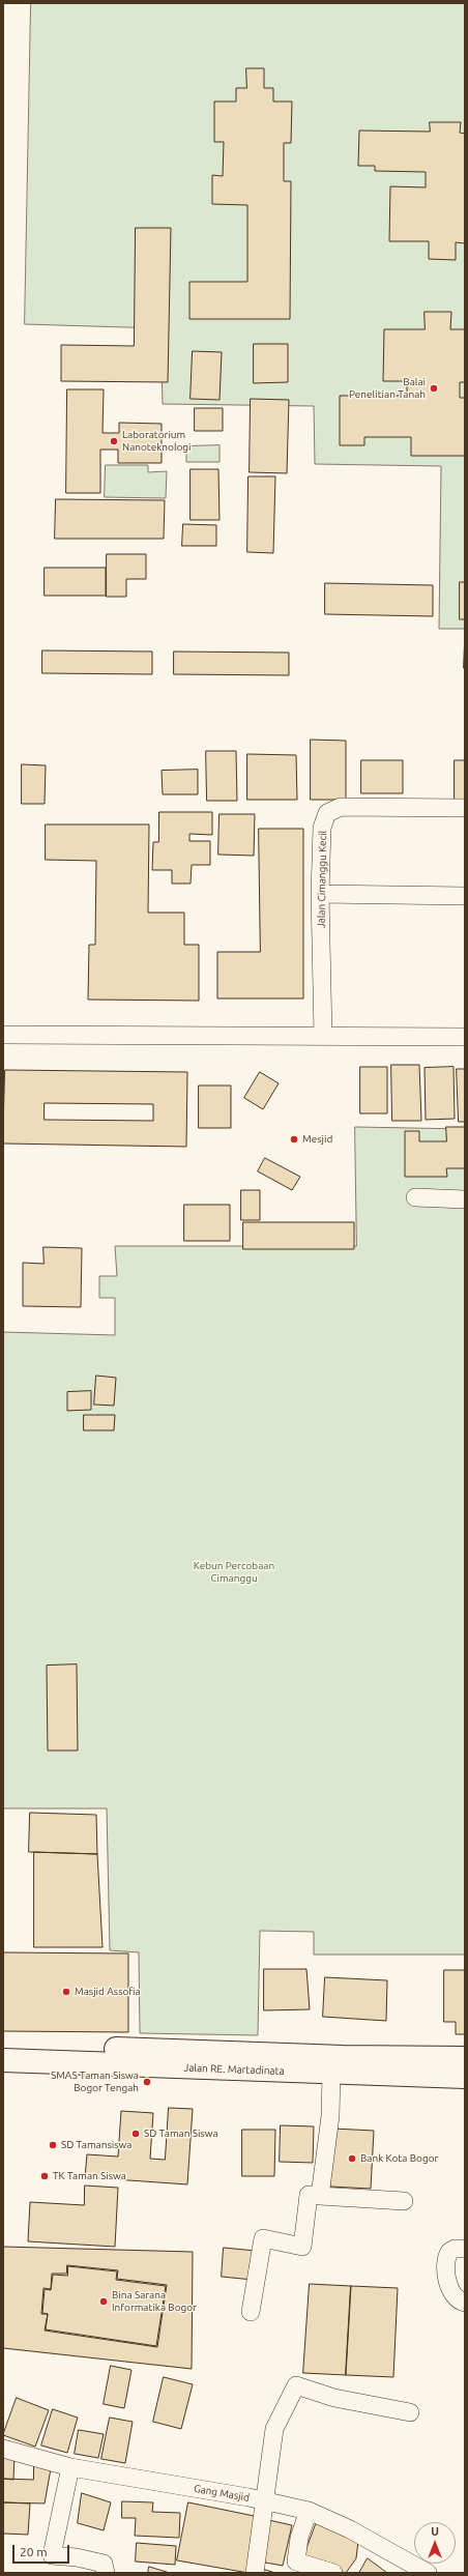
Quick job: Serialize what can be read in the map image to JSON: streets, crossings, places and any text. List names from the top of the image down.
{
  "streets": {
    "main road": ["Jalan RE. Martadinata"],
    "street": ["Jalan Cimanggu Kecil", "Gang Masjid"]
  },
  "parks": ["Kebun Percobaan Cimanggu"],
  "places": [
    "Balai Penelitian Tanah",
    "Laboratorium Nanoteknologi",
    "Mesjid",
    "Masjid Assofia",
    "SMAS Taman Siswa Bogor Tengah",
    "SD Taman Siswa",
    "SD Tamansiswa",
    "Bank Kota Bogor",
    "TK Taman Siswa",
    "Bina Sarana Informatika Bogor"
  ],
  "scale_bar": "20 m",
  "north": "top"
}
